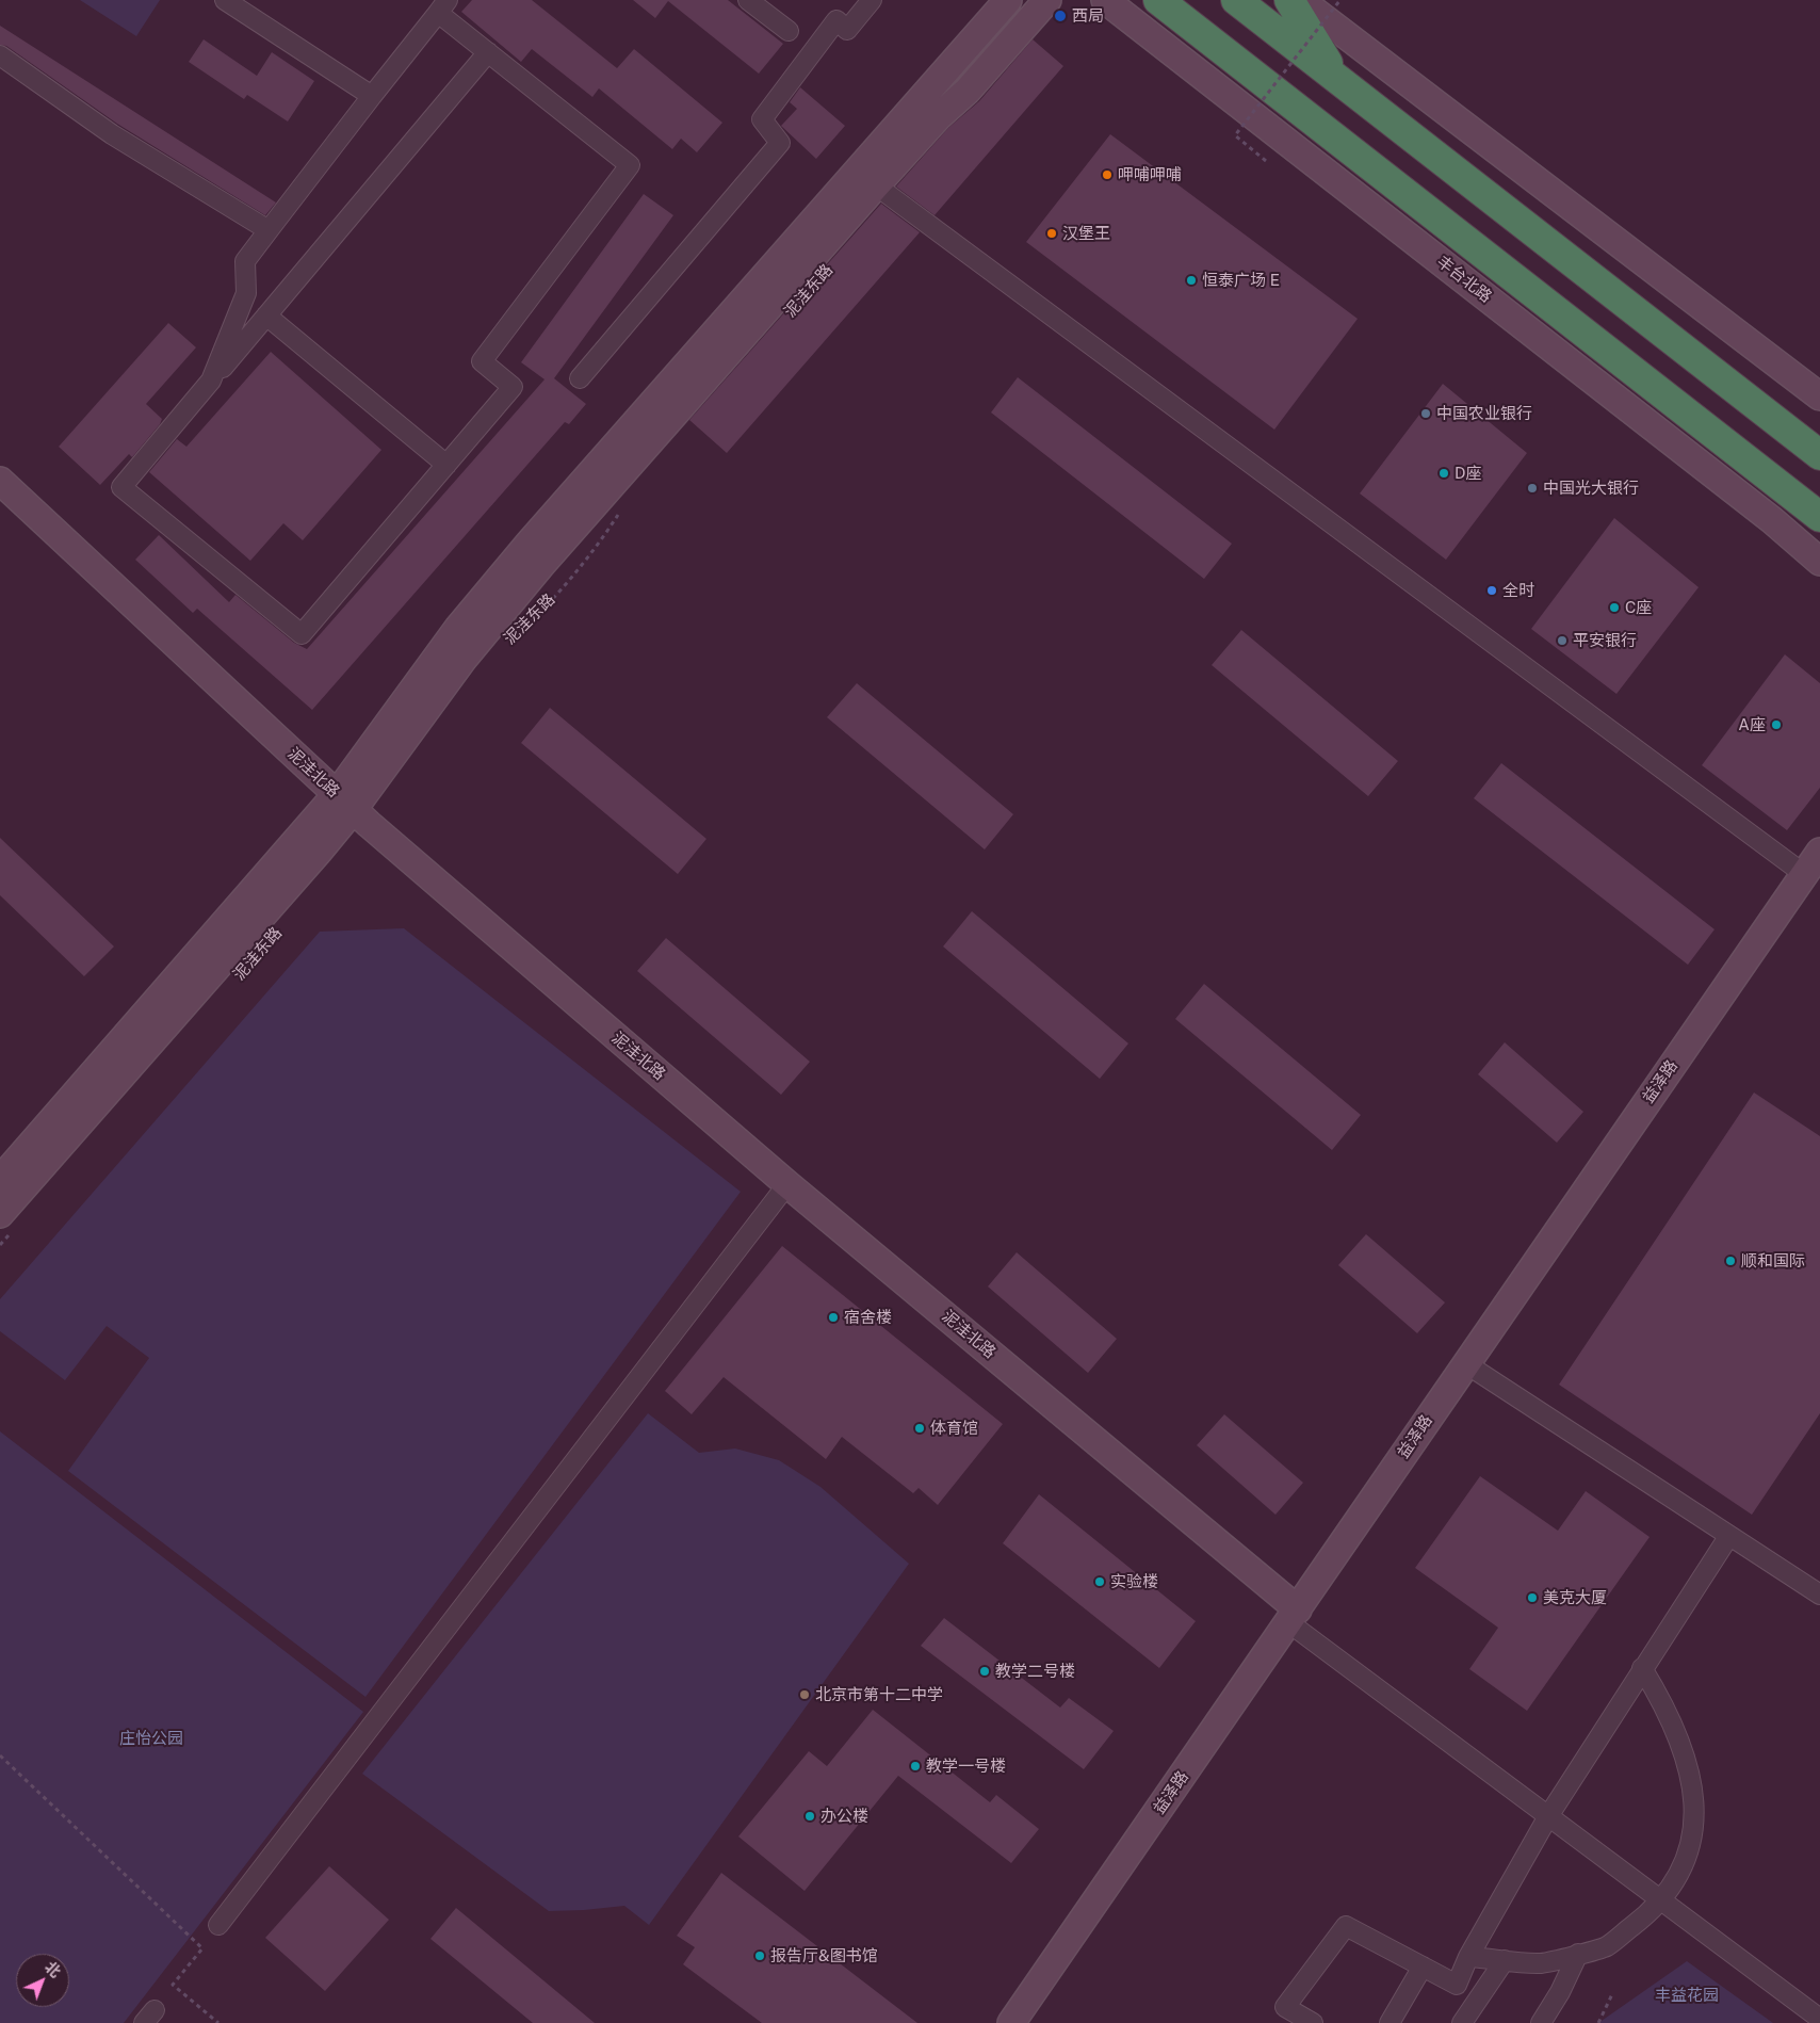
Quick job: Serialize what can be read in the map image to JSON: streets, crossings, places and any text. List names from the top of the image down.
{
  "streets": {
    "highway": ["丰台北路"],
    "street": ["泥洼东路", "泥洼北路", "益泽路"]
  },
  "crossings": [
    ["泥洼东路", "泥洼北路"],
    ["泥洼北路", "益泽路"]
  ],
  "parks": ["庄怡公园", "丰益花园"],
  "places": [
    "西局",
    "呷哺呷哺",
    "汉堡王",
    "恒泰广场 E",
    "中国农业银行",
    "D座",
    "中国光大银行",
    "全时",
    "C座",
    "平安银行",
    "A座",
    "顺和国际",
    "宿舍楼",
    "体育馆",
    "实验楼",
    "美克大厦",
    "教学二号楼",
    "北京市第十二中学",
    "教学一号楼",
    "办公楼",
    "报告厅&图书馆"
  ],
  "north": "top right"
}
